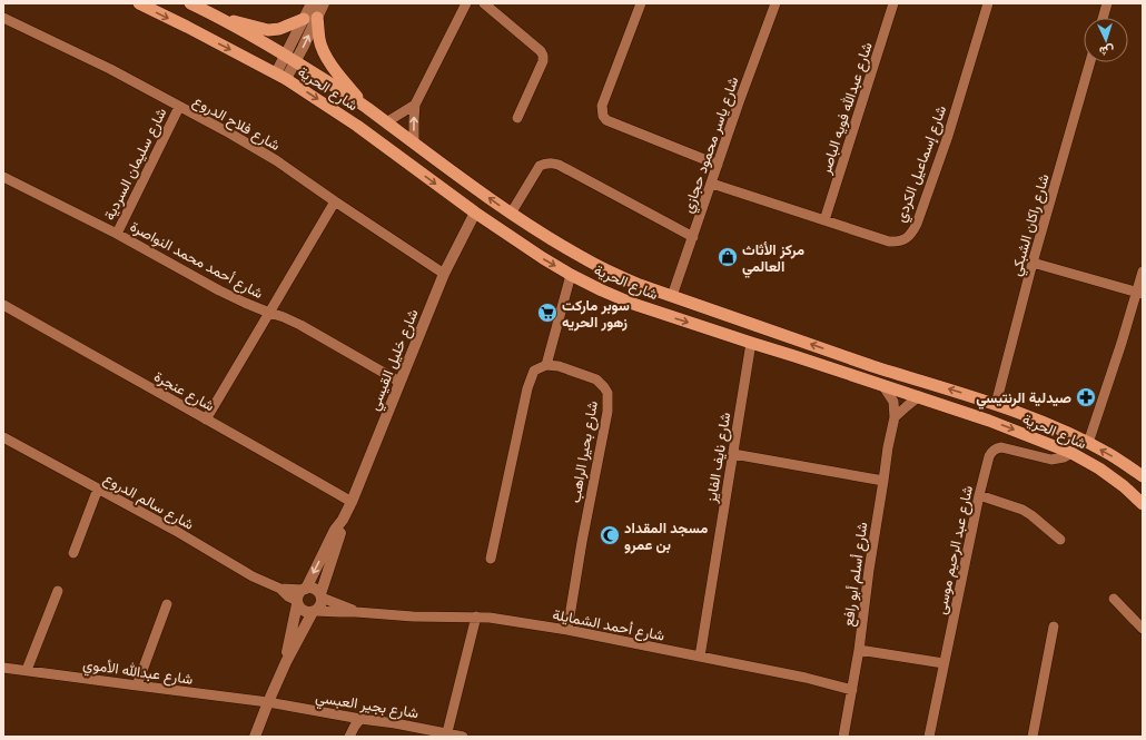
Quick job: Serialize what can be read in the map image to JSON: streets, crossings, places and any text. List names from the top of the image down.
{
  "streets": {
    "highway": ["شارع الحرية"],
    "street": [
      "شارع عبدالله فويه الباصر",
      "شارع فلاح الدروع",
      "شارع ياسر محمود حجازي",
      "شارع سليمان السردية",
      "شارع إسماعيل الكردي",
      "شارع راكان الشبكي",
      "شارع أحمد محمد النواصرة",
      "شارع خليل القيسي",
      "شارع عنجرة",
      "شارع بحيرا الراهب",
      "شارع نايف الفايز",
      "شارع سالم الدروع",
      "شارع عبد الرحيم موسى",
      "شارع أسلم أبو رافع",
      "شارع أحمد الشمايلة",
      "شارع عبدالله الأموي",
      "شارع بجير العبسي"
    ]
  },
  "crossings": [
    ["شارع الحرية", "شارع ياسر محمود حجازي"],
    ["شارع الحرية", "شارع راكان الشبكي"],
    ["شارع الحرية", "شارع خليل القيسي"],
    ["شارع الحرية", "شارع نايف الفايز"],
    ["شارع الحرية", "شارع عبد الرحيم موسى"],
    ["شارع الحرية", "شارع أسلم أبو رافع"],
    ["شارع عبدالله فويه الباصر", "شارع إسماعيل الكردي"],
    ["شارع فلاح الدروع", "شارع سليمان السردية"],
    ["شارع فلاح الدروع", "شارع خليل القيسي"],
    ["شارع ياسر محمود حجازي", "شارع إسماعيل الكردي"],
    ["شارع سليمان السردية", "شارع أحمد محمد النواصرة"],
    ["شارع أحمد محمد النواصرة", "شارع خليل القيسي"],
    ["شارع خليل القيسي", "شارع عنجرة"],
    ["شارع خليل القيسي", "شارع سالم الدروع"],
    ["شارع خليل القيسي", "شارع أحمد الشمايلة"],
    ["شارع بحيرا الراهب", "شارع أحمد الشمايلة"],
    ["شارع نايف الفايز", "شارع أحمد الشمايلة"],
    ["شارع سالم الدروع", "شارع أحمد الشمايلة"],
    ["شارع أسلم أبو رافع", "شارع أحمد الشمايلة"],
    ["شارع عبدالله الأموي", "شارع بجير العبسي"]
  ],
  "places": {
    "shop": ["مركز الأثاث العالمي"],
    "supermarket": ["سوبر ماركت زهور الحريه"],
    "pharmacy": ["صيدلية الرنتيسي"],
    "mosque": ["مسجد المقداد بن عمرو"]
  },
  "north": "bottom"
}
